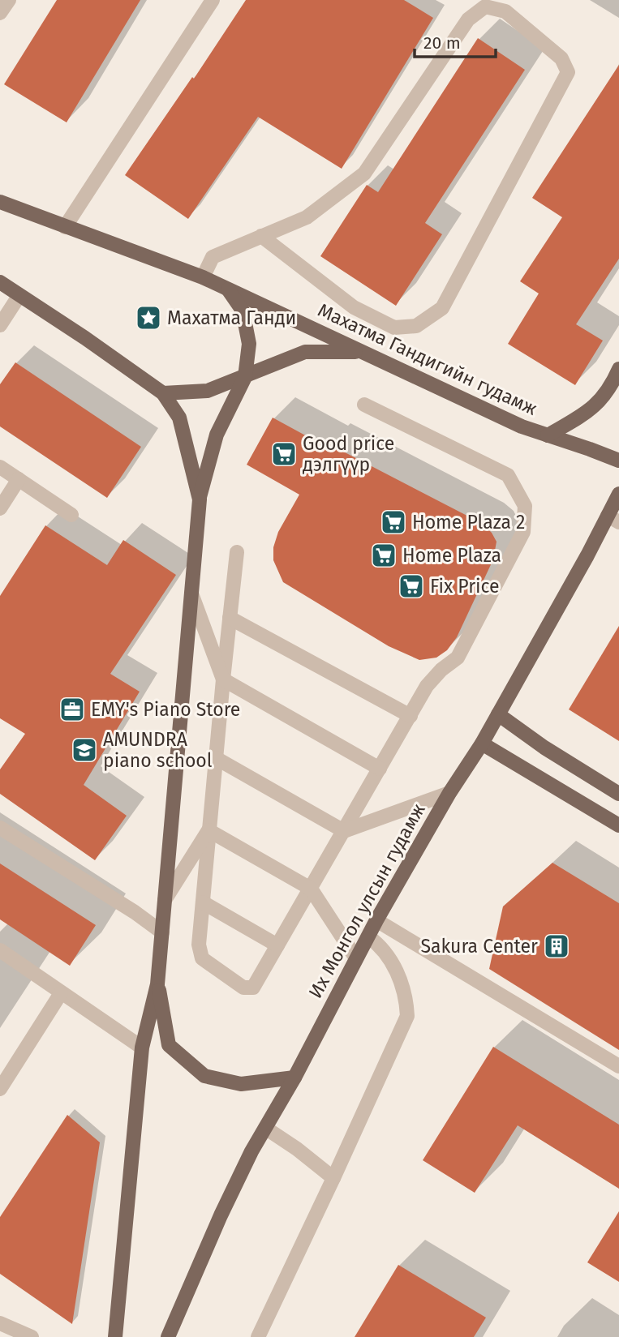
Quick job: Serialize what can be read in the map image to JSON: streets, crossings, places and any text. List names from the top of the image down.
{
  "streets": {
    "main road": ["Махатма Гандигийн гудамж", "Их Монгол улсын гудамж"]
  },
  "places": {
    "place": ["Махатма Ганди"],
    "supermarket": [
      "Good price дэлгүүр",
      "Home Plaza 2",
      "Home Plaza",
      "Fix Price"
    ],
    "office": ["EMY's Piano Store"],
    "school or university": ["AMUNDRA piano school"],
    "building": ["Sakura Center"]
  },
  "scale_bar": "20 m"
}
